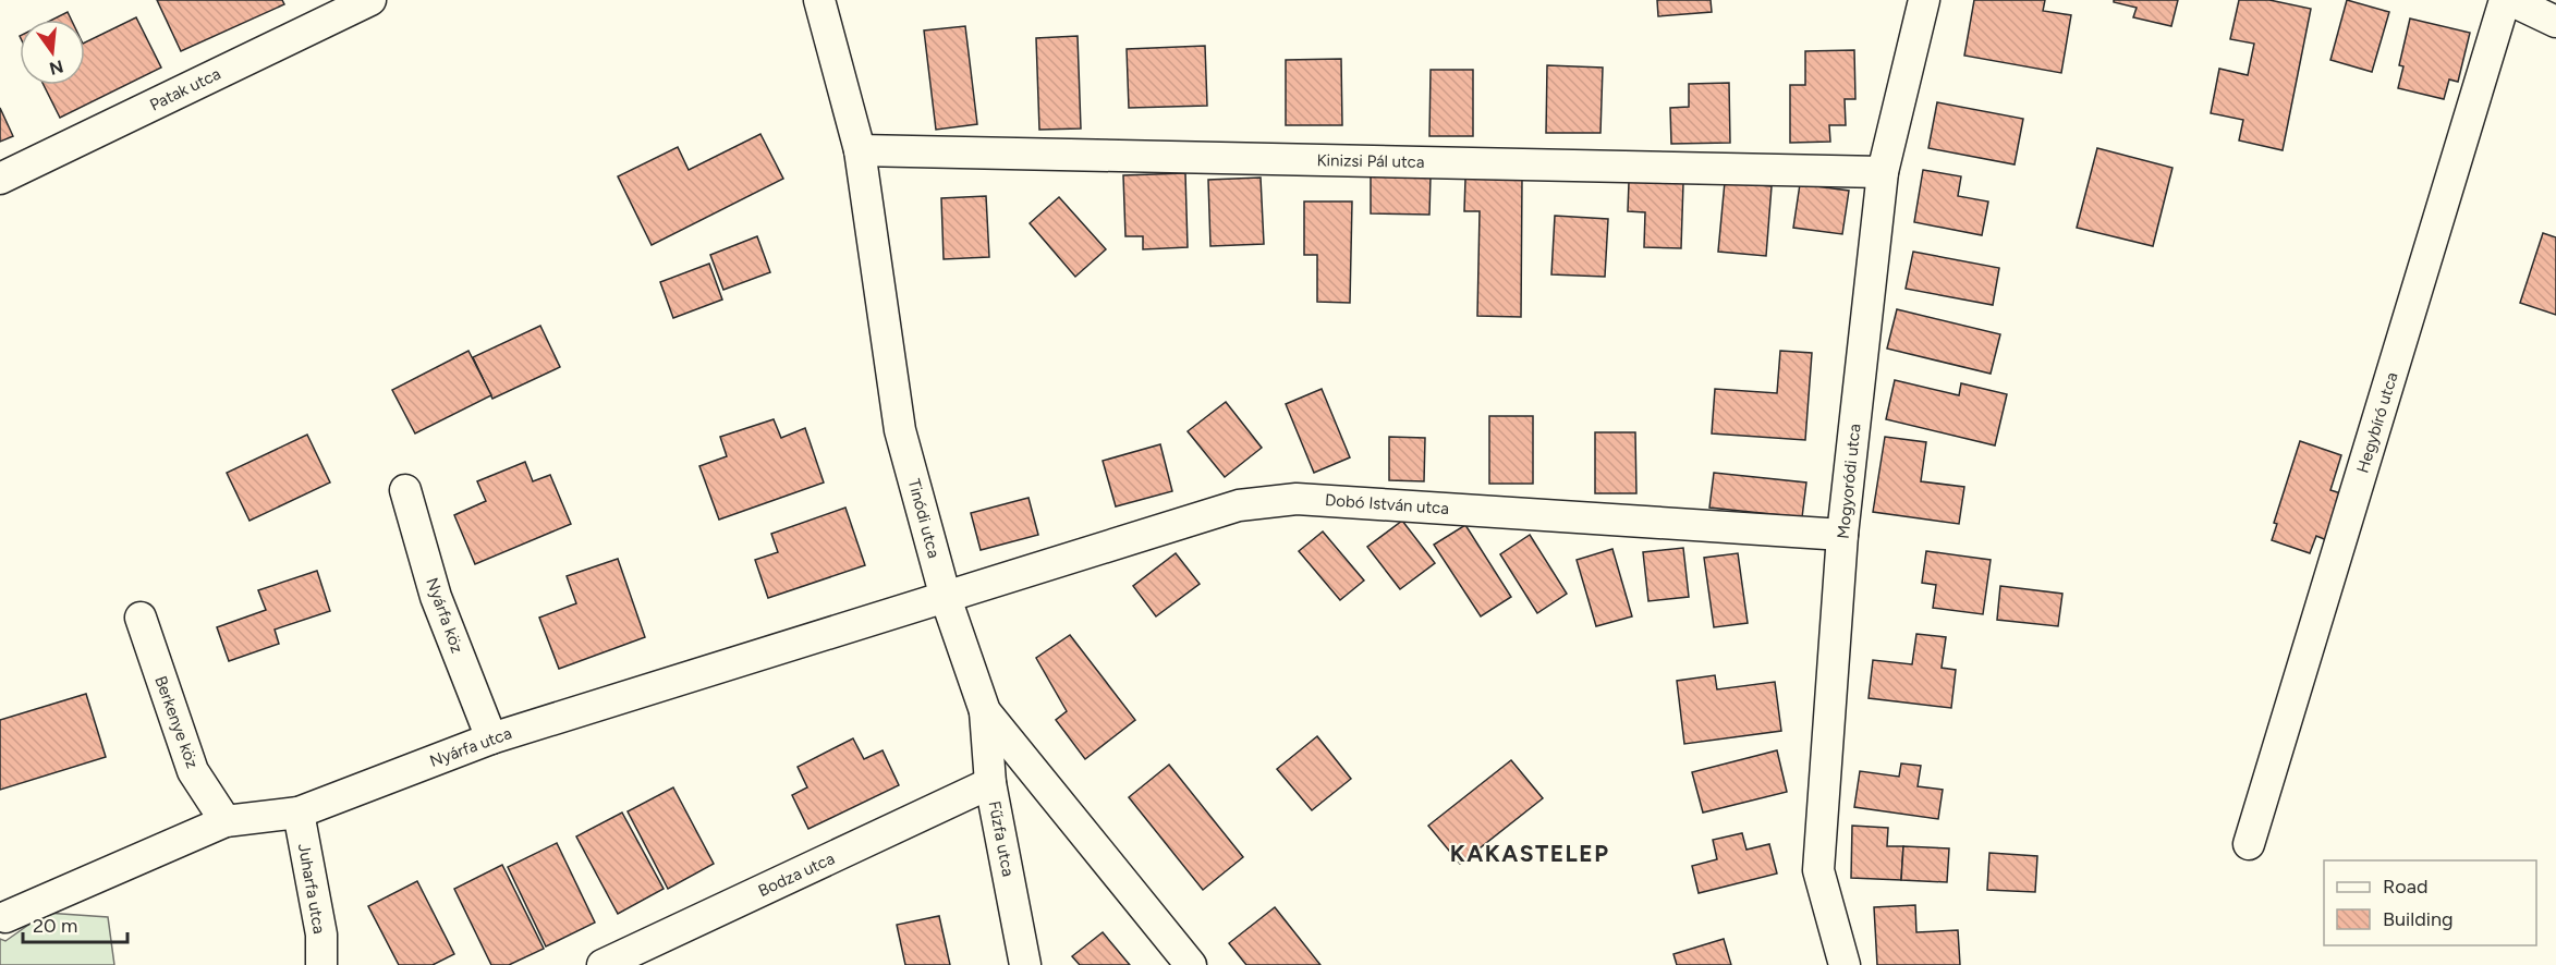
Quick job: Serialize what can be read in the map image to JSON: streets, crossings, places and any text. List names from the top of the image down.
{
  "streets": {
    "street": [
      "Patak utca",
      "Kinizsi Pál utca",
      "Hegybíró utca",
      "Mogyoródi utca",
      "Dobó István utca",
      "Tinódi utca",
      "Nyárfa köz",
      "Berkenye köz",
      "Nyárfa utca",
      "Fűzfa utca",
      "Bodza utca",
      "Juharfa utca"
    ]
  },
  "crossings": [
    ["Kinizsi Pál utca", "Mogyoródi utca"],
    ["Kinizsi Pál utca", "Tinódi utca"],
    ["Mogyoródi utca", "Dobó István utca"],
    ["Dobó István utca", "Tinódi utca"],
    ["Dobó István utca", "Nyárfa utca"],
    ["Tinódi utca", "Nyárfa utca"],
    ["Tinódi utca", "Fűzfa utca"],
    ["Nyárfa köz", "Nyárfa utca"],
    ["Berkenye köz", "Nyárfa utca"],
    ["Nyárfa utca", "Juharfa utca"],
    ["Fűzfa utca", "Bodza utca"]
  ],
  "districts": ["KAKASTELEP"],
  "legend": ["Road", "Building"],
  "scale_bar": "20 m",
  "north": "bottom"
}
